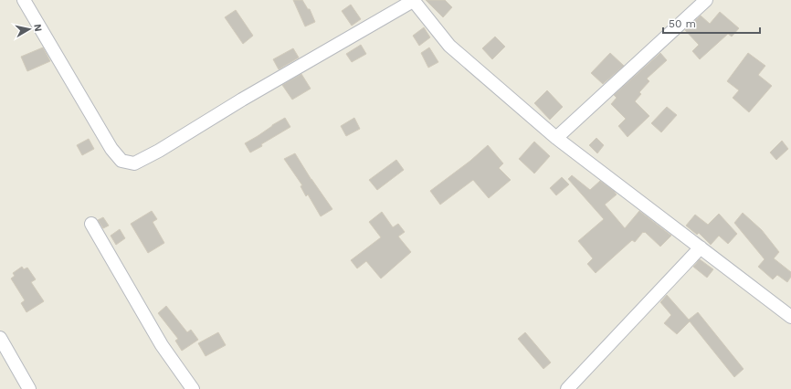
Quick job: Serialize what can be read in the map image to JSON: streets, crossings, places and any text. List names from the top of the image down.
{
  "scale_bar": "50 m",
  "north": "right"
}
